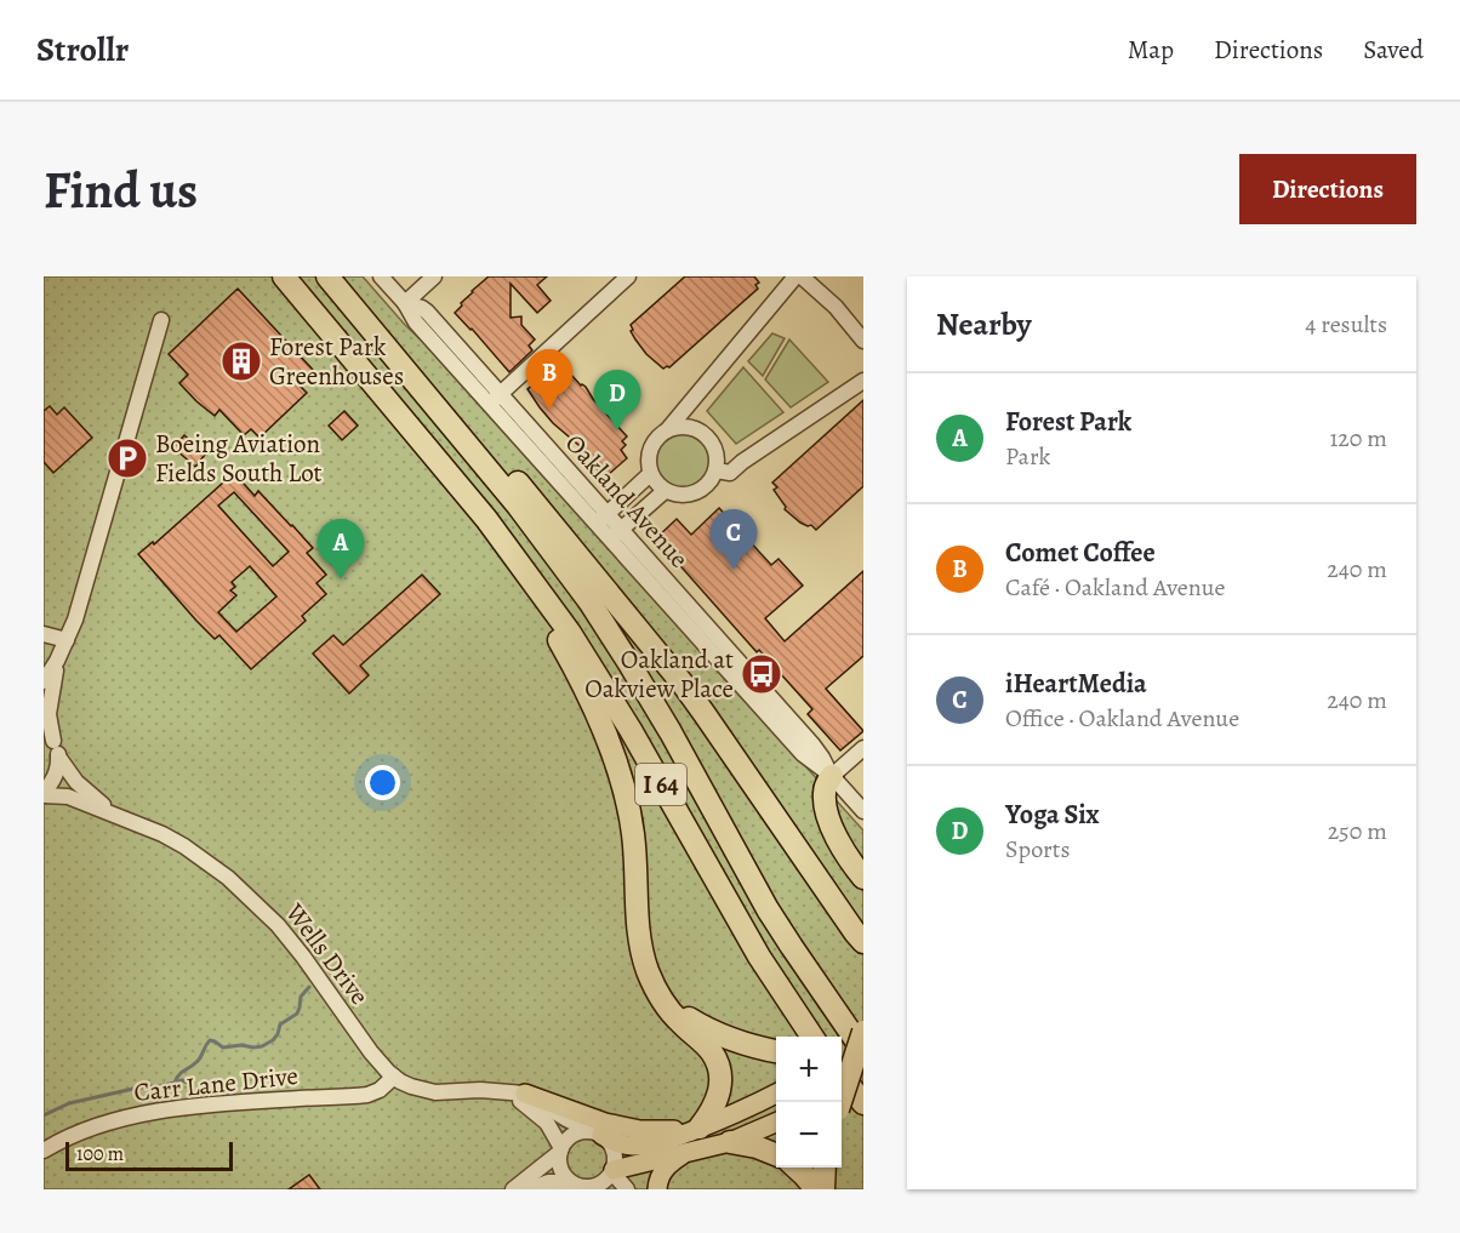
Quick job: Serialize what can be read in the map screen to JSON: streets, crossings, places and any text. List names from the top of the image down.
{
  "streets": {
    "highway": ["I 64"],
    "street": ["Oakland Avenue", "Wells Drive", "Carr Lane Drive"]
  },
  "crossings": [
    ["Wells Drive", "Carr Lane Drive"]
  ],
  "places": {
    "building": ["Forest Park Greenhouses"],
    "parking": ["Boeing Aviation Fields South Lot"],
    "bus stop": ["Oakland at Oakview Place"]
  },
  "scale_bar": "100 m",
  "page": {
    "header": "Strollr",
    "nav": ["Map", "Directions", "Saved"],
    "buttons": "Directions",
    "title": "Find us",
    "heading": ["Nearby", "4 results"],
    "pins": [
      "B",
      "D",
      "C",
      "A"
    ],
    "list": [
      {
        "mark": "A",
        "name": "Forest Park",
        "note": "Park",
        "value": "120 m"
      },
      {
        "mark": "B",
        "name": "Comet Coffee",
        "note": "Café · Oakland Avenue",
        "value": "240 m"
      },
      {
        "mark": "C",
        "name": "iHeartMedia",
        "note": "Office · Oakland Avenue",
        "value": "240 m"
      },
      {
        "mark": "D",
        "name": "Yoga Six",
        "note": "Sports",
        "value": "250 m"
      }
    ],
    "map_buttons": ["+", "−"],
    "scale": "100 m"
  }
}
